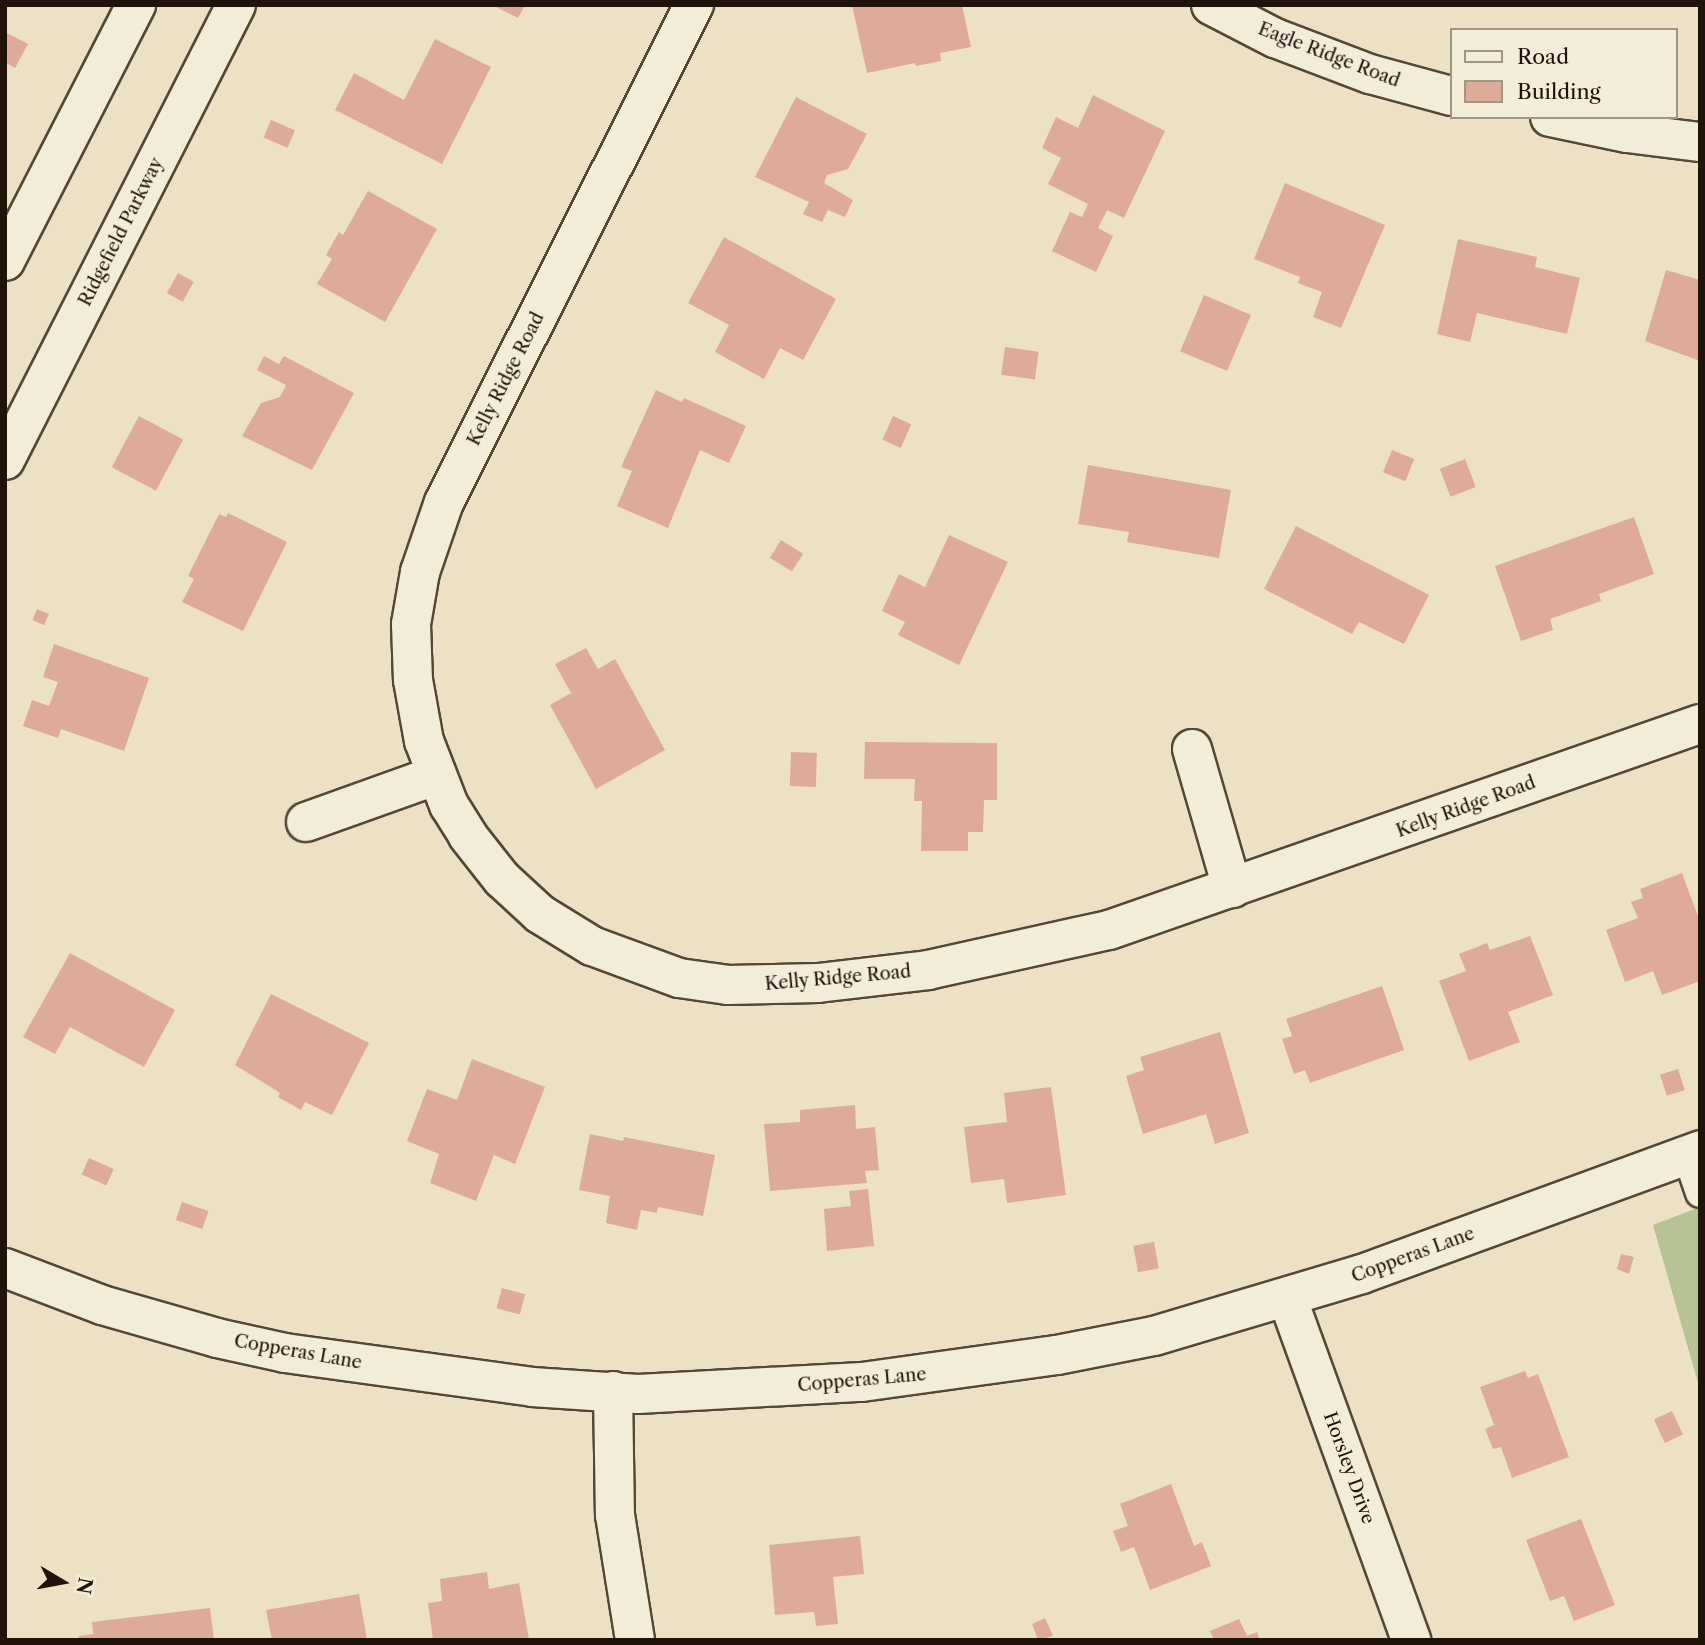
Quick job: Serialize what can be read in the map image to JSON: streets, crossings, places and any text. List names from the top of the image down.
{
  "streets": {
    "street": [
      "Eagle Ridge Road",
      "Ridgefield Parkway",
      "Kelly Ridge Road",
      "Copperas Lane",
      "Horsley Drive"
    ]
  },
  "crossings": [
    ["Copperas Lane", "Horsley Drive"]
  ],
  "legend": ["Road", "Building"],
  "north": "right"
}
